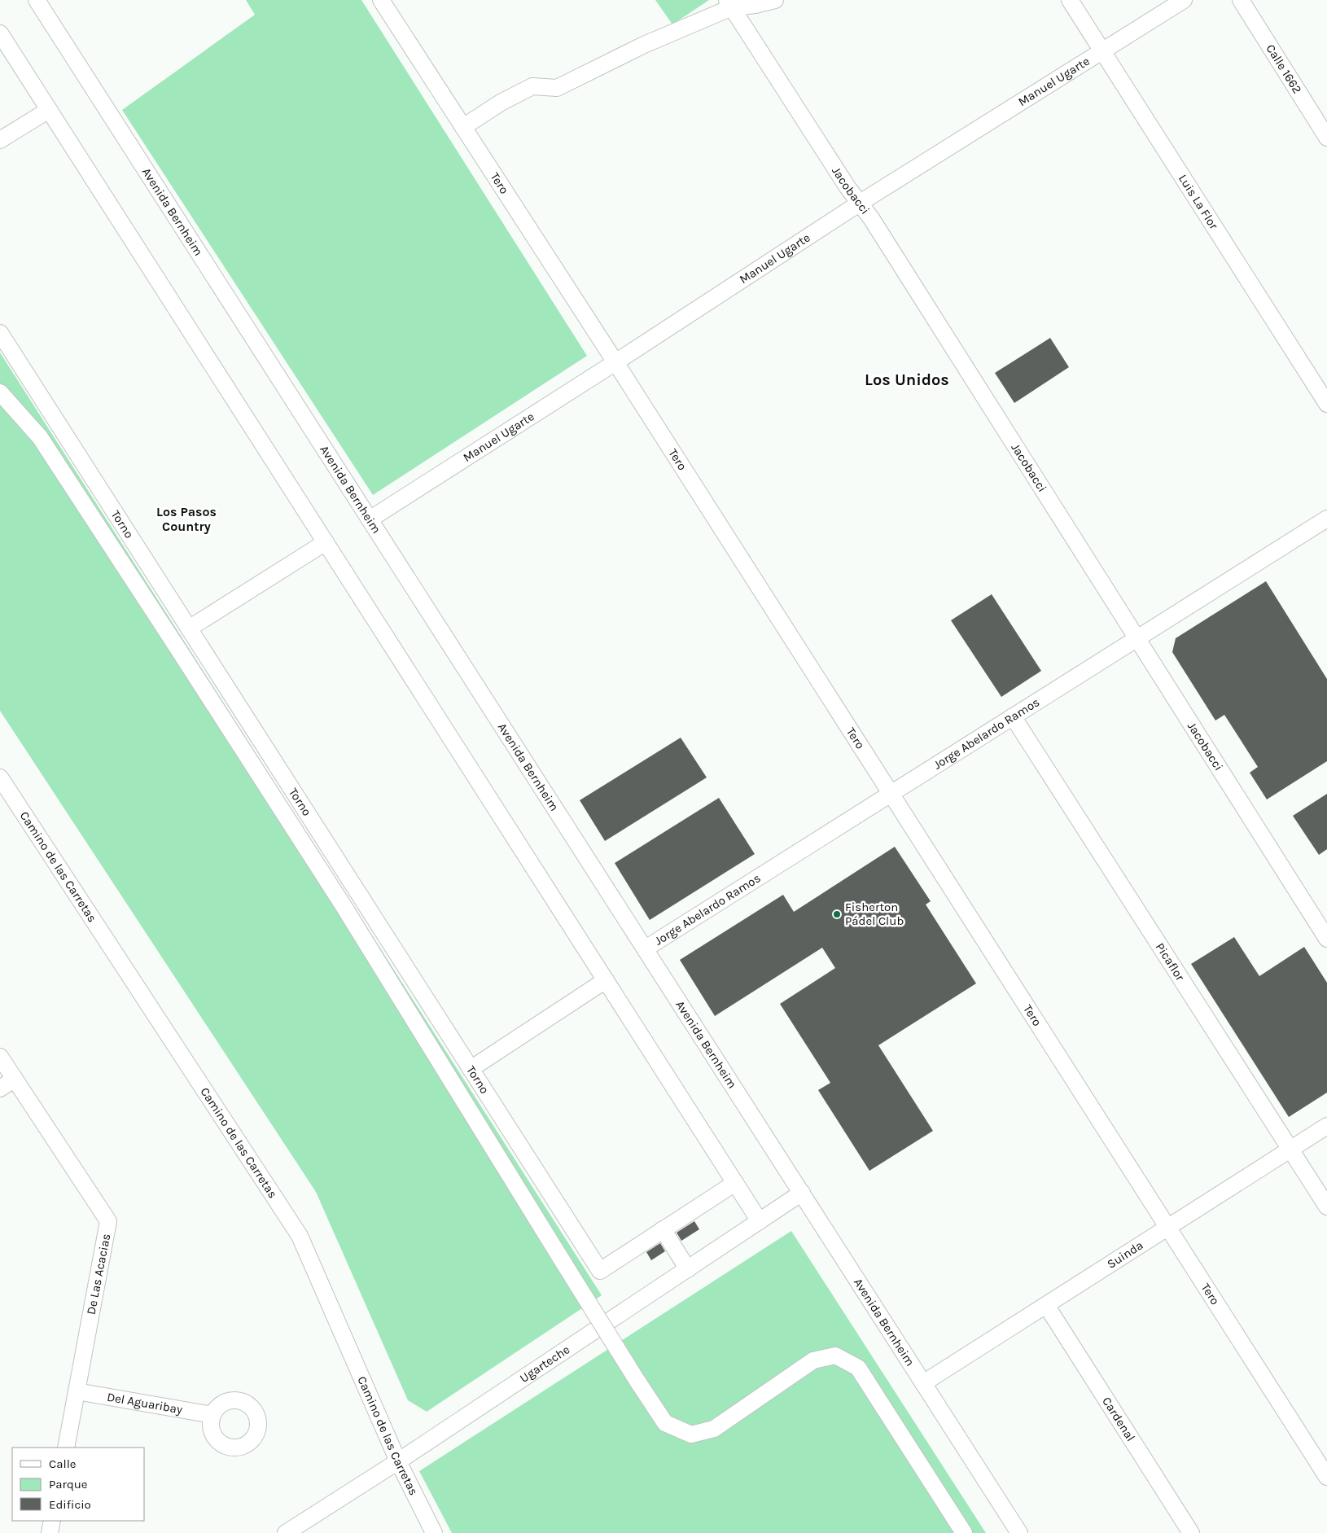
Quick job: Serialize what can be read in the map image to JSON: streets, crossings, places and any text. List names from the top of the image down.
{
  "streets": {
    "street": [
      "Calle 1662",
      "Manuel Ugarte",
      "Tero",
      "Jacobacci",
      "Luis La Flor",
      "Avenida Bernheim",
      "Torno",
      "Jorge Abelardo Ramos",
      "Camino de las Carretas",
      "Picaflor",
      "Suinda",
      "De Las Acacias",
      "Ugarteche",
      "Del Aguaribay",
      "Cardenal"
    ]
  },
  "crossings": [
    ["Manuel Ugarte", "Tero"],
    ["Manuel Ugarte", "Jacobacci"],
    ["Manuel Ugarte", "Luis La Flor"],
    ["Manuel Ugarte", "Avenida Bernheim"],
    ["Tero", "Jorge Abelardo Ramos"],
    ["Tero", "Suinda"],
    ["Jacobacci", "Jorge Abelardo Ramos"],
    ["Avenida Bernheim", "Jorge Abelardo Ramos"],
    ["Avenida Bernheim", "Suinda"],
    ["Avenida Bernheim", "Ugarteche"],
    ["Jorge Abelardo Ramos", "Picaflor"],
    ["Camino de las Carretas", "Ugarteche"],
    ["Picaflor", "Suinda"],
    ["Suinda", "Cardenal"],
    ["De Las Acacias", "Del Aguaribay"]
  ],
  "districts": ["Los Unidos", "Los Pasos Country"],
  "places": ["Fisherton Pádel Club"],
  "legend": ["Calle", "Parque", "Edificio"]
}
